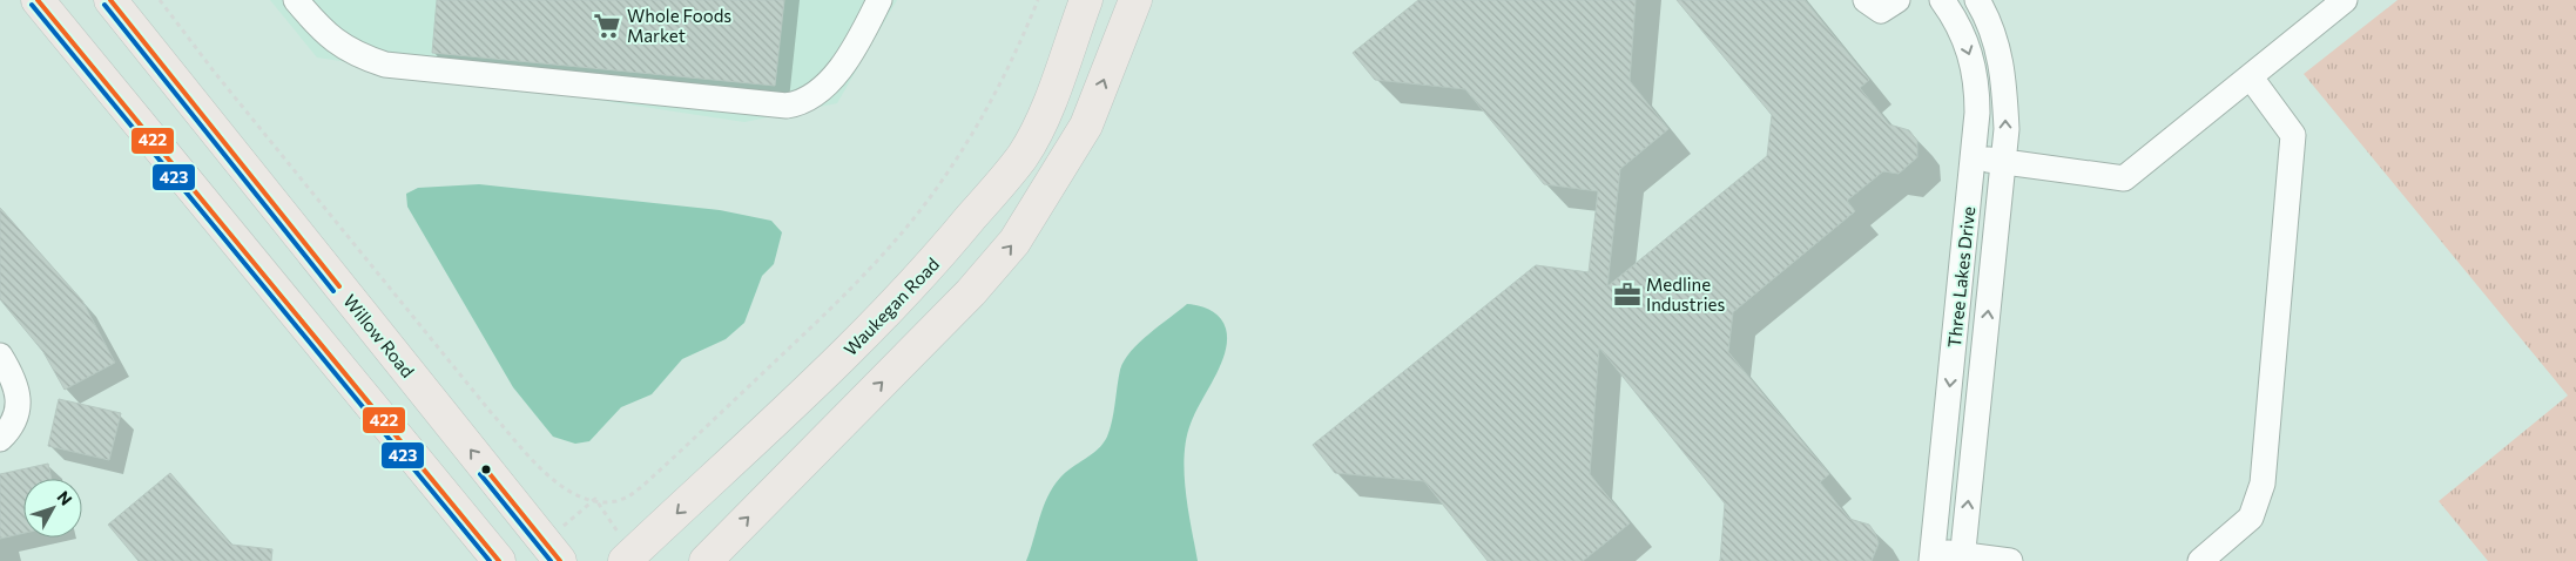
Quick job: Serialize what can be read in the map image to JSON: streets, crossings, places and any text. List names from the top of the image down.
{
  "streets": {
    "main road": ["Waukegan Road", "Willow Road"],
    "street": ["Three Lakes Drive"]
  },
  "places": {
    "supermarket": ["Whole Foods Market"],
    "office": ["Medline Industries"]
  },
  "lines": ["transit line 422", "transit line 423"],
  "north": "top right"
}
